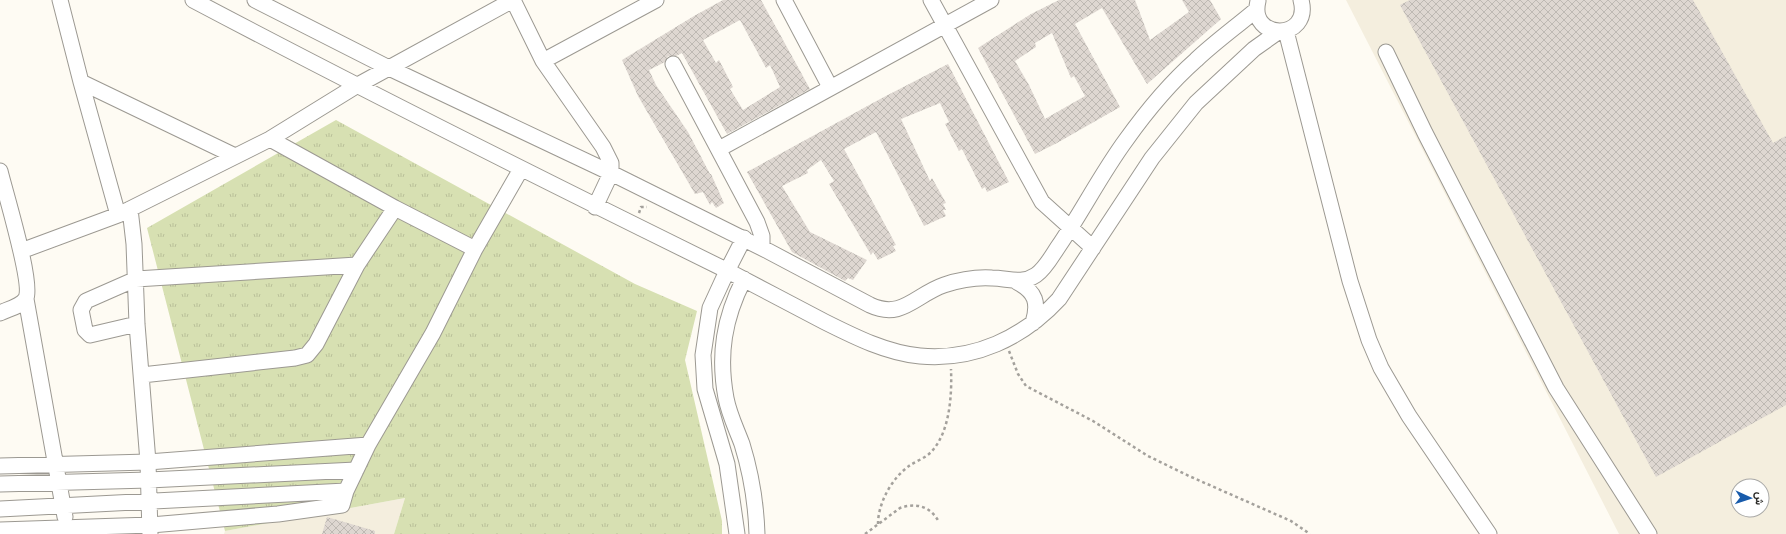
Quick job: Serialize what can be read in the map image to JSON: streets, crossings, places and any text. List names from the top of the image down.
{
  "north": "right"
}
